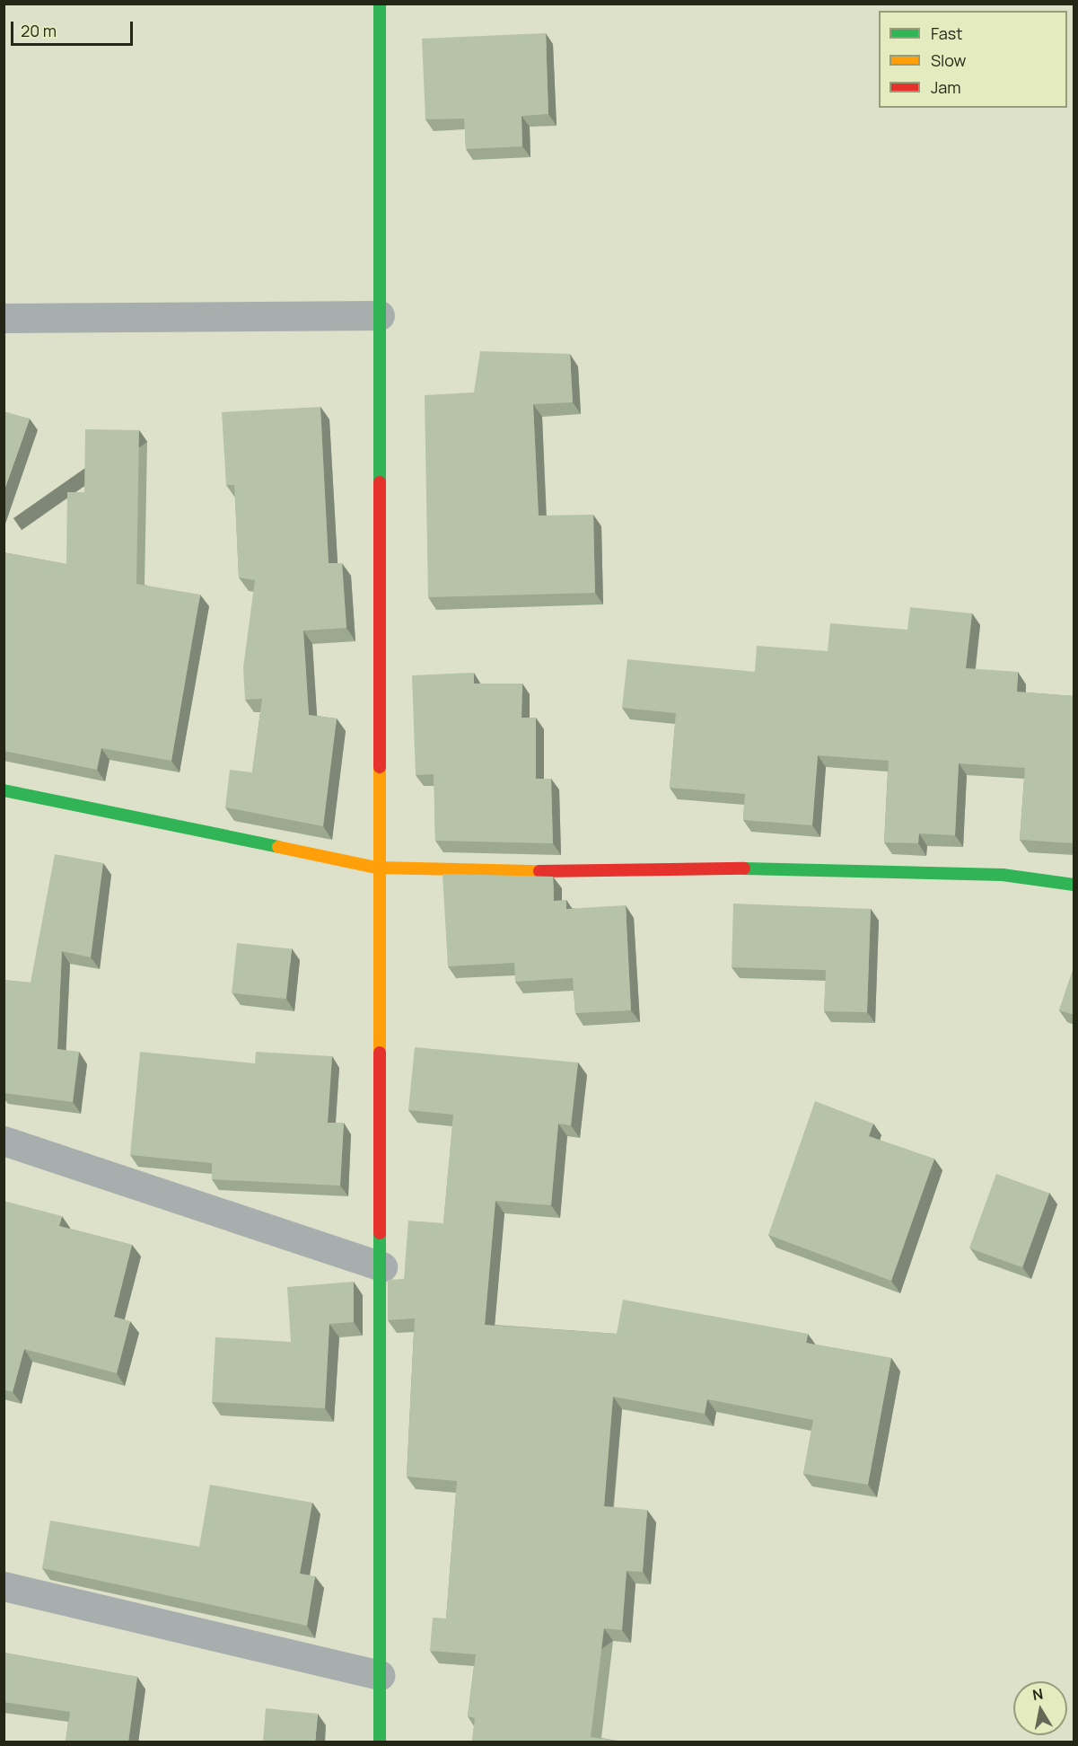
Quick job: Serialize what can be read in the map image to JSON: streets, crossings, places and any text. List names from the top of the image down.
{
  "legend": ["Fast", "Slow", "Jam"],
  "scale_bar": "20 m",
  "north": "top"
}
